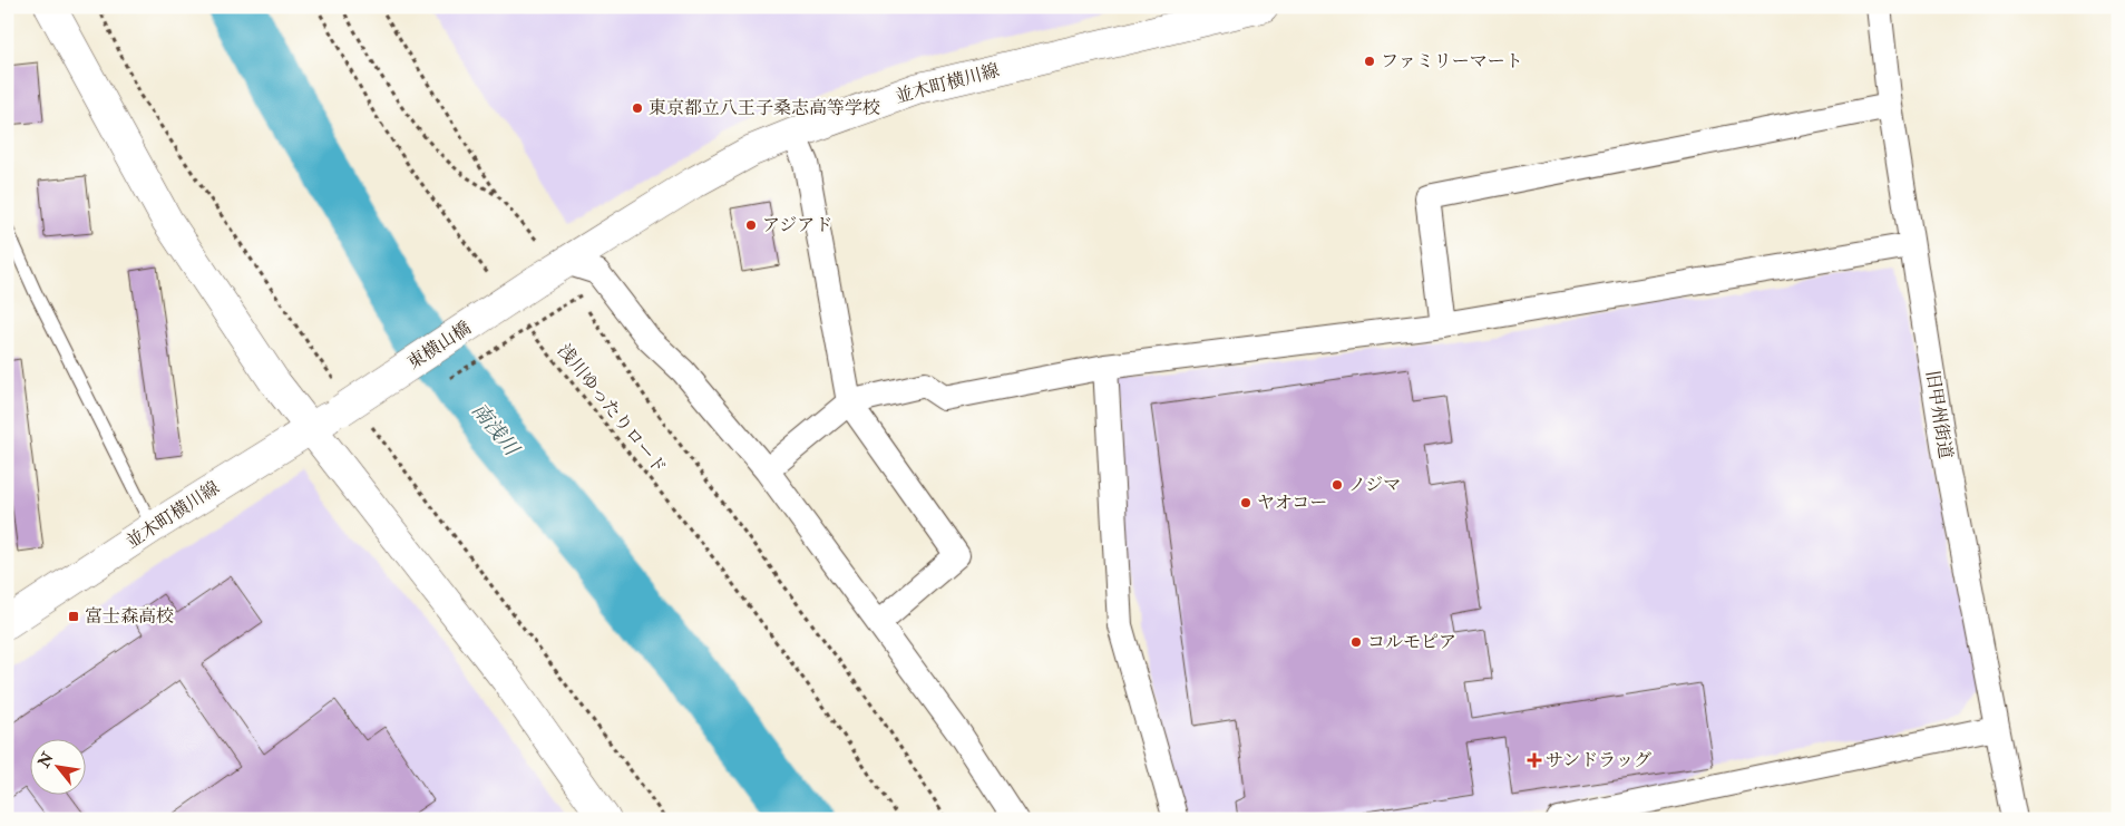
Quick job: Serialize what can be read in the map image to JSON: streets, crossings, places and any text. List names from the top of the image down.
{
  "streets": {
    "street": ["並木町横川線", "東横山橋", "旧甲州街道"],
    "path": ["浅川ゆったりロード"]
  },
  "crossings": [
    ["並木町横川線", "東横山橋"]
  ],
  "water": ["南浅川"],
  "places": {
    "other": [
      "ファミリーマート",
      "東京都立八王子桑志高等学校",
      "アジアド",
      "ノジマ",
      "ヤオコー",
      "コルモピア"
    ],
    "transit": ["富士森高校"],
    "health": ["サンドラッグ"]
  },
  "north": "top left"
}
